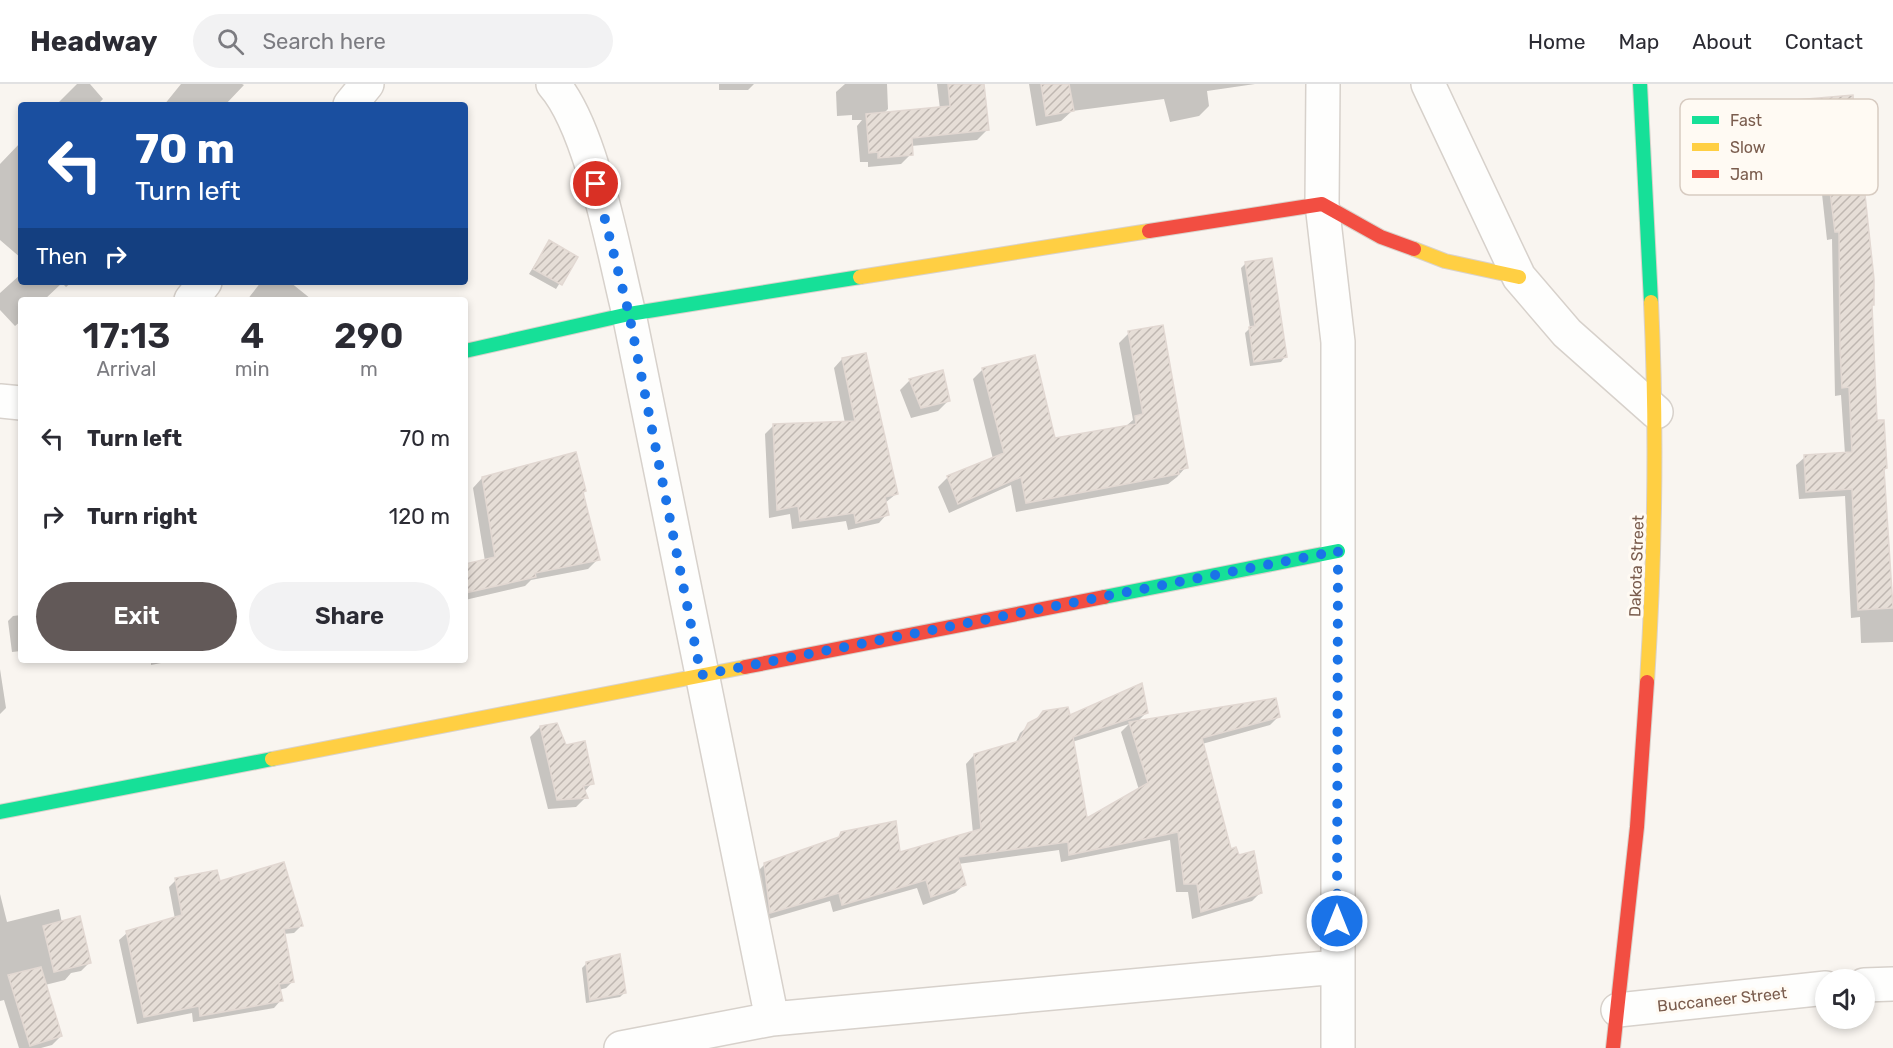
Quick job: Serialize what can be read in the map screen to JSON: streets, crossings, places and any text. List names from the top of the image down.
{
  "streets": {
    "street": ["Dakota Street", "Buccaneer Street"]
  },
  "crossings": [
    ["Dakota Street", "Buccaneer Street"]
  ],
  "legend": ["Fast", "Slow", "Jam"],
  "page": {
    "header": "Headway",
    "search": "Search here",
    "nav": [
      "Home",
      "Map",
      "About",
      "Contact"
    ],
    "turn": ["70 m", "Turn left"],
    "then": "Then",
    "eta": [
      "17:13",
      "Arrival",
      "4",
      "min",
      "290",
      "m"
    ],
    "list": [
      {
        "name": "Turn left",
        "value": "70 m"
      },
      {
        "name": "Turn right",
        "value": "120 m"
      }
    ],
    "buttons": ["Exit", "Share"]
  }
}
